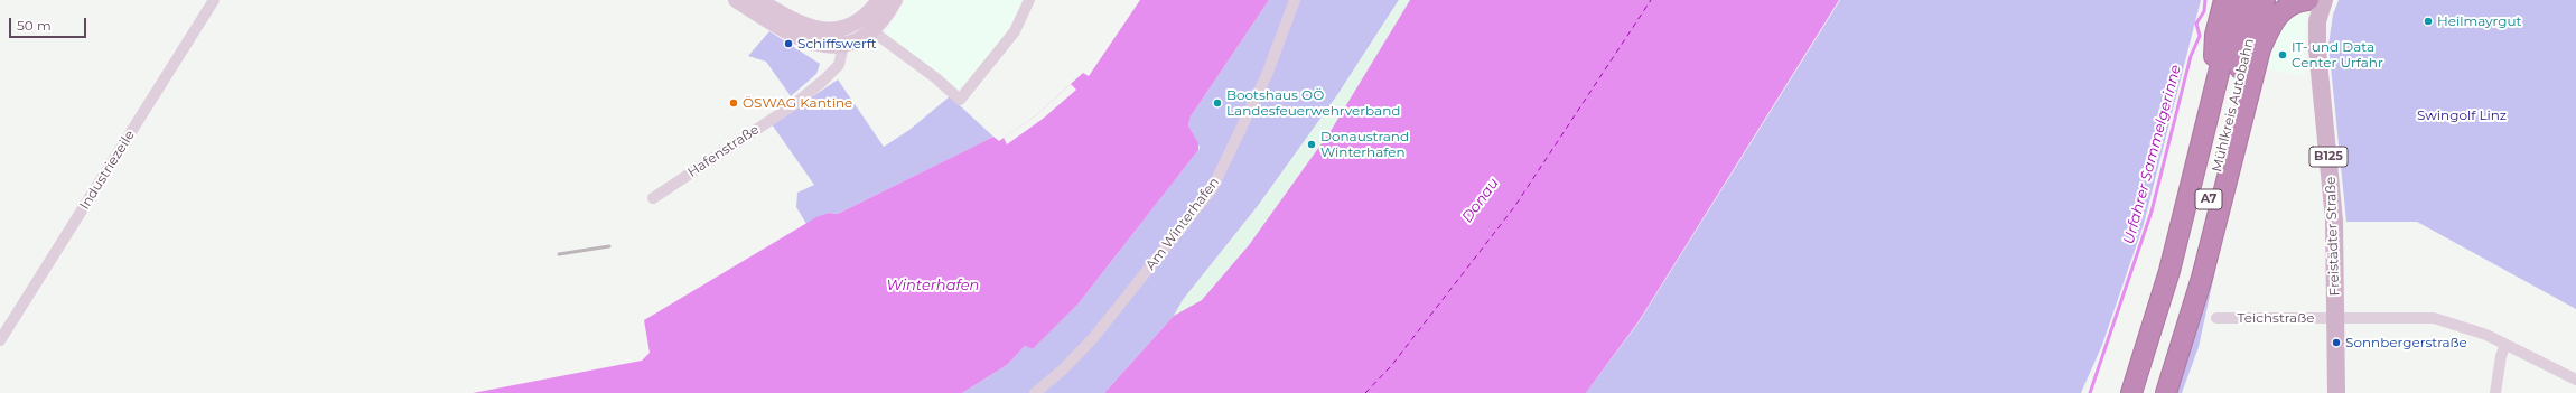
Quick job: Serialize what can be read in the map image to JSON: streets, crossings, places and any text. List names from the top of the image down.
{
  "streets": {
    "highway": ["Mühlkreis Autobahn", "A7"],
    "main road": ["B125", "Freistädter Straße"],
    "street": [
      "Hafenstraße",
      "Industriezeile",
      "Am Winterhafen",
      "Teichstraße"
    ]
  },
  "crossings": [
    ["Freistädter Straße", "Teichstraße"]
  ],
  "water": ["Urfahrer Sammelgerinne", "Donau", "Winterhafen"],
  "parks": ["Swingolf Linz"],
  "places": [
    "Heilmayrgut",
    "Schiffswerft",
    "IT- und Data Center Urfahr",
    "ÖSWAG Kantine",
    "Bootshaus OÖ Landesfeuerwehrverband",
    "Donaustrand Winterhafen",
    "Sonnbergerstraße"
  ],
  "scale_bar": "50 m"
}
